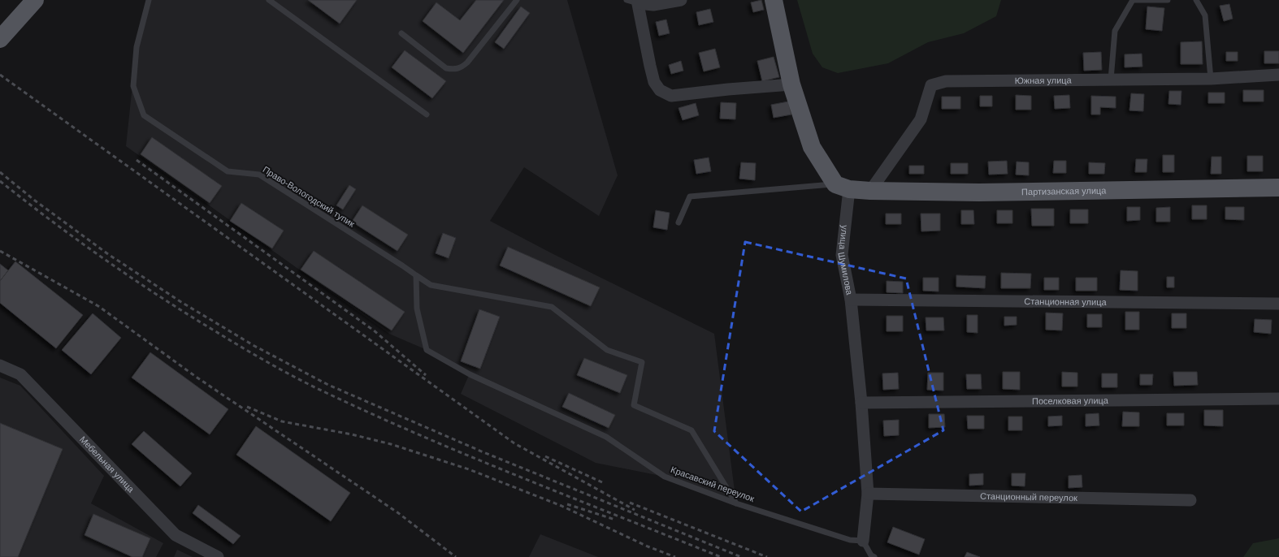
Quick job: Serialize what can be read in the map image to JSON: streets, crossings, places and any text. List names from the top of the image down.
{
  "streets": {
    "main road": ["Партизанская улица"],
    "street": [
      "Южная улица",
      "улица Шумилова",
      "Станционная улица",
      "Поселковая улица",
      "Мебельная улица",
      "Станционный переулок"
    ],
    "lane": ["Право-Вологодский тупик", "Красавский переулок"]
  },
  "crossings": [
    ["Южная улица", "Партизанская улица"],
    ["Партизанская улица", "улица Шумилова"],
    ["Право-Вологодский тупик", "Красавский переулок"],
    ["улица Шумилова", "Станционная улица"],
    ["улица Шумилова", "Поселковая улица"],
    ["улица Шумилова", "Красавский переулок"],
    ["улица Шумилова", "Станционный переулок"]
  ]
}
